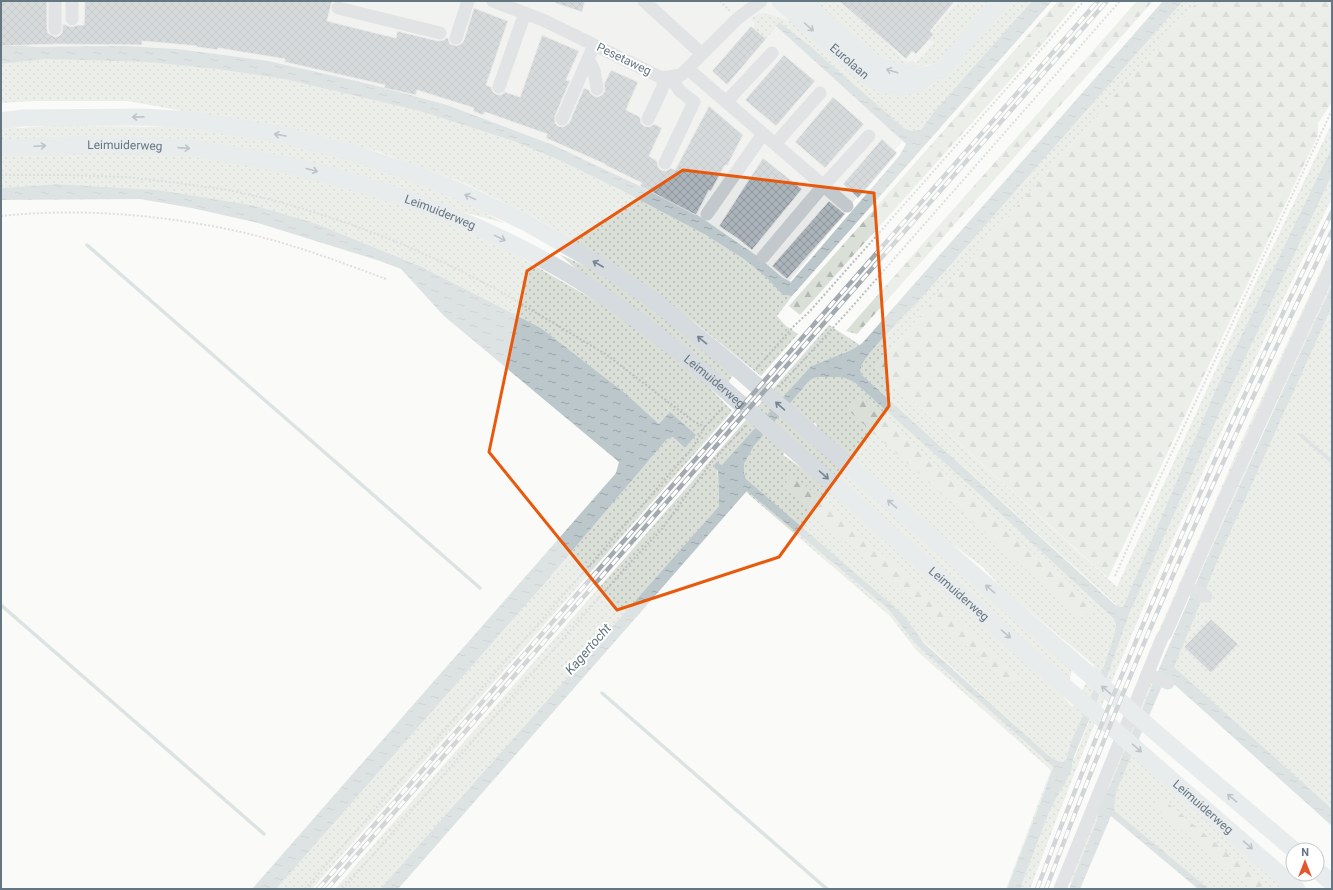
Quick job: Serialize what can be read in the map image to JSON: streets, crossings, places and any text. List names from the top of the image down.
{
  "streets": {
    "main road": ["Eurolaan", "Leimuiderweg"],
    "street": ["Pesetaweg"]
  },
  "water": ["Kagertocht"],
  "north": "top"
}
